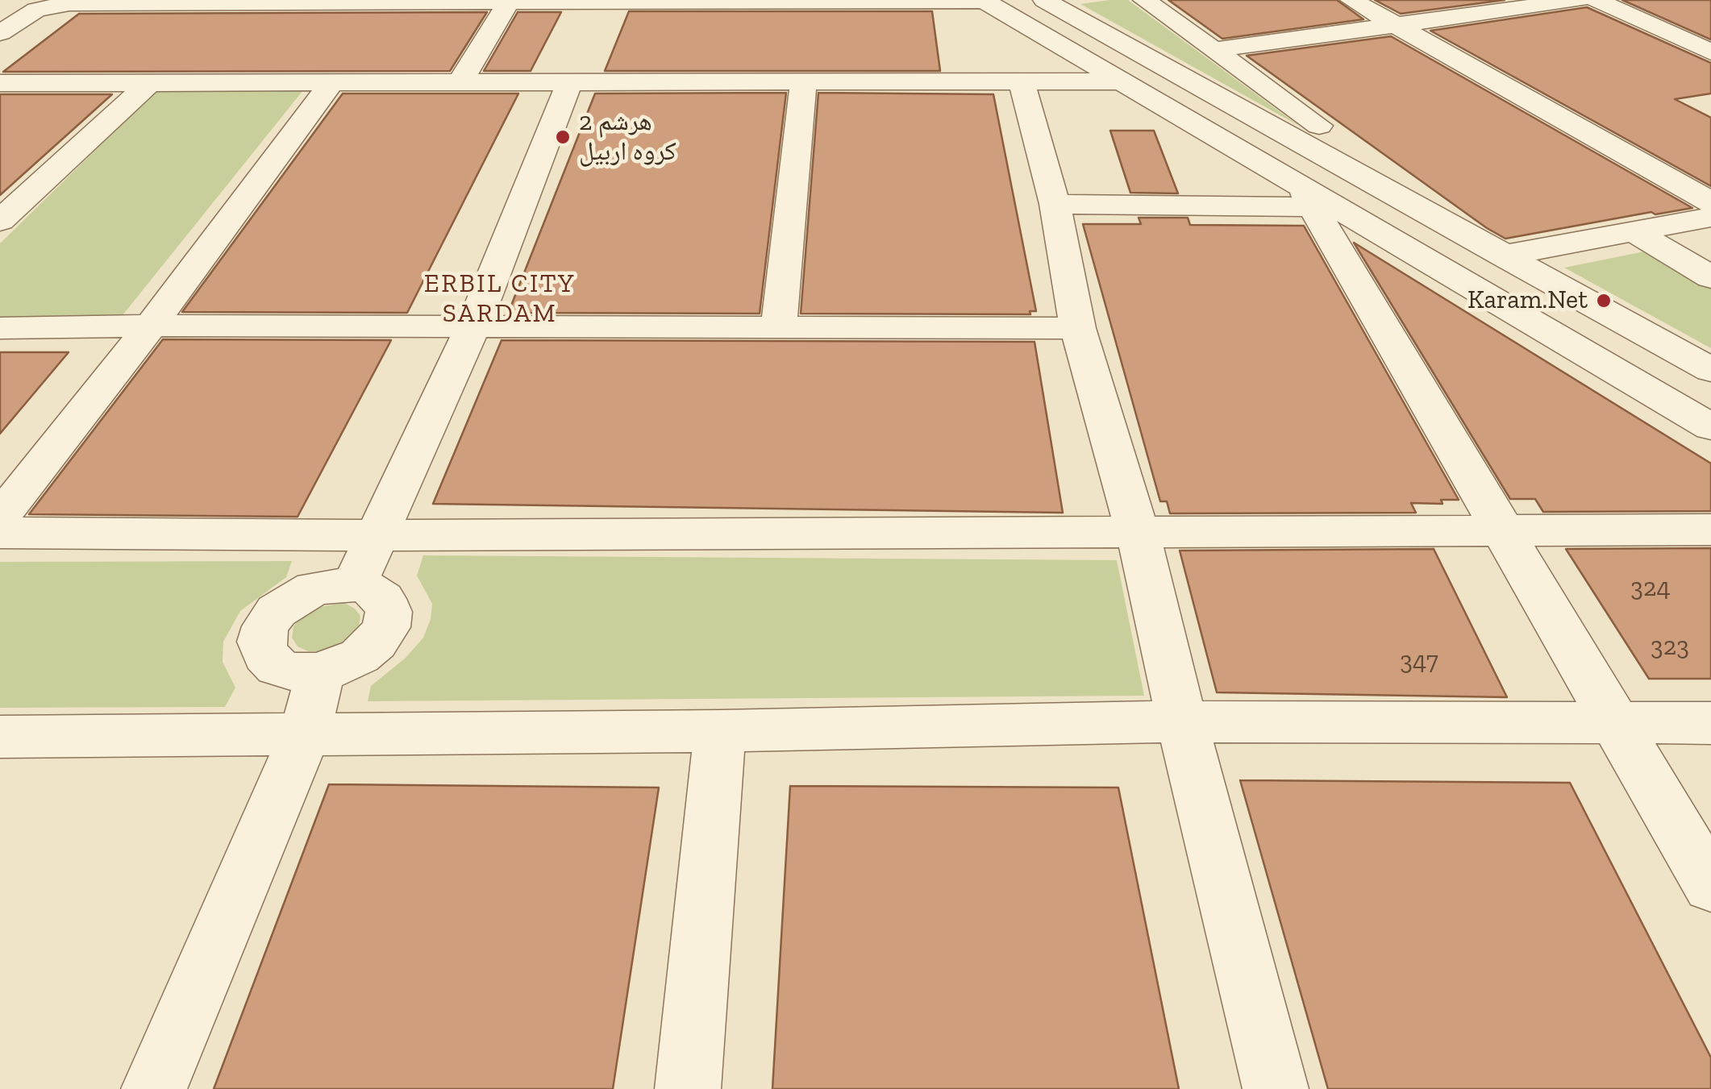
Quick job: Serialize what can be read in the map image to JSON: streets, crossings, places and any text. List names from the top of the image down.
{
  "districts": ["ERBIL CITY SARDAM"],
  "places": ["هرشم 2 كروه اربيل", "Karam.Net"],
  "house_numbers": ["324", "323", "347"]
}
